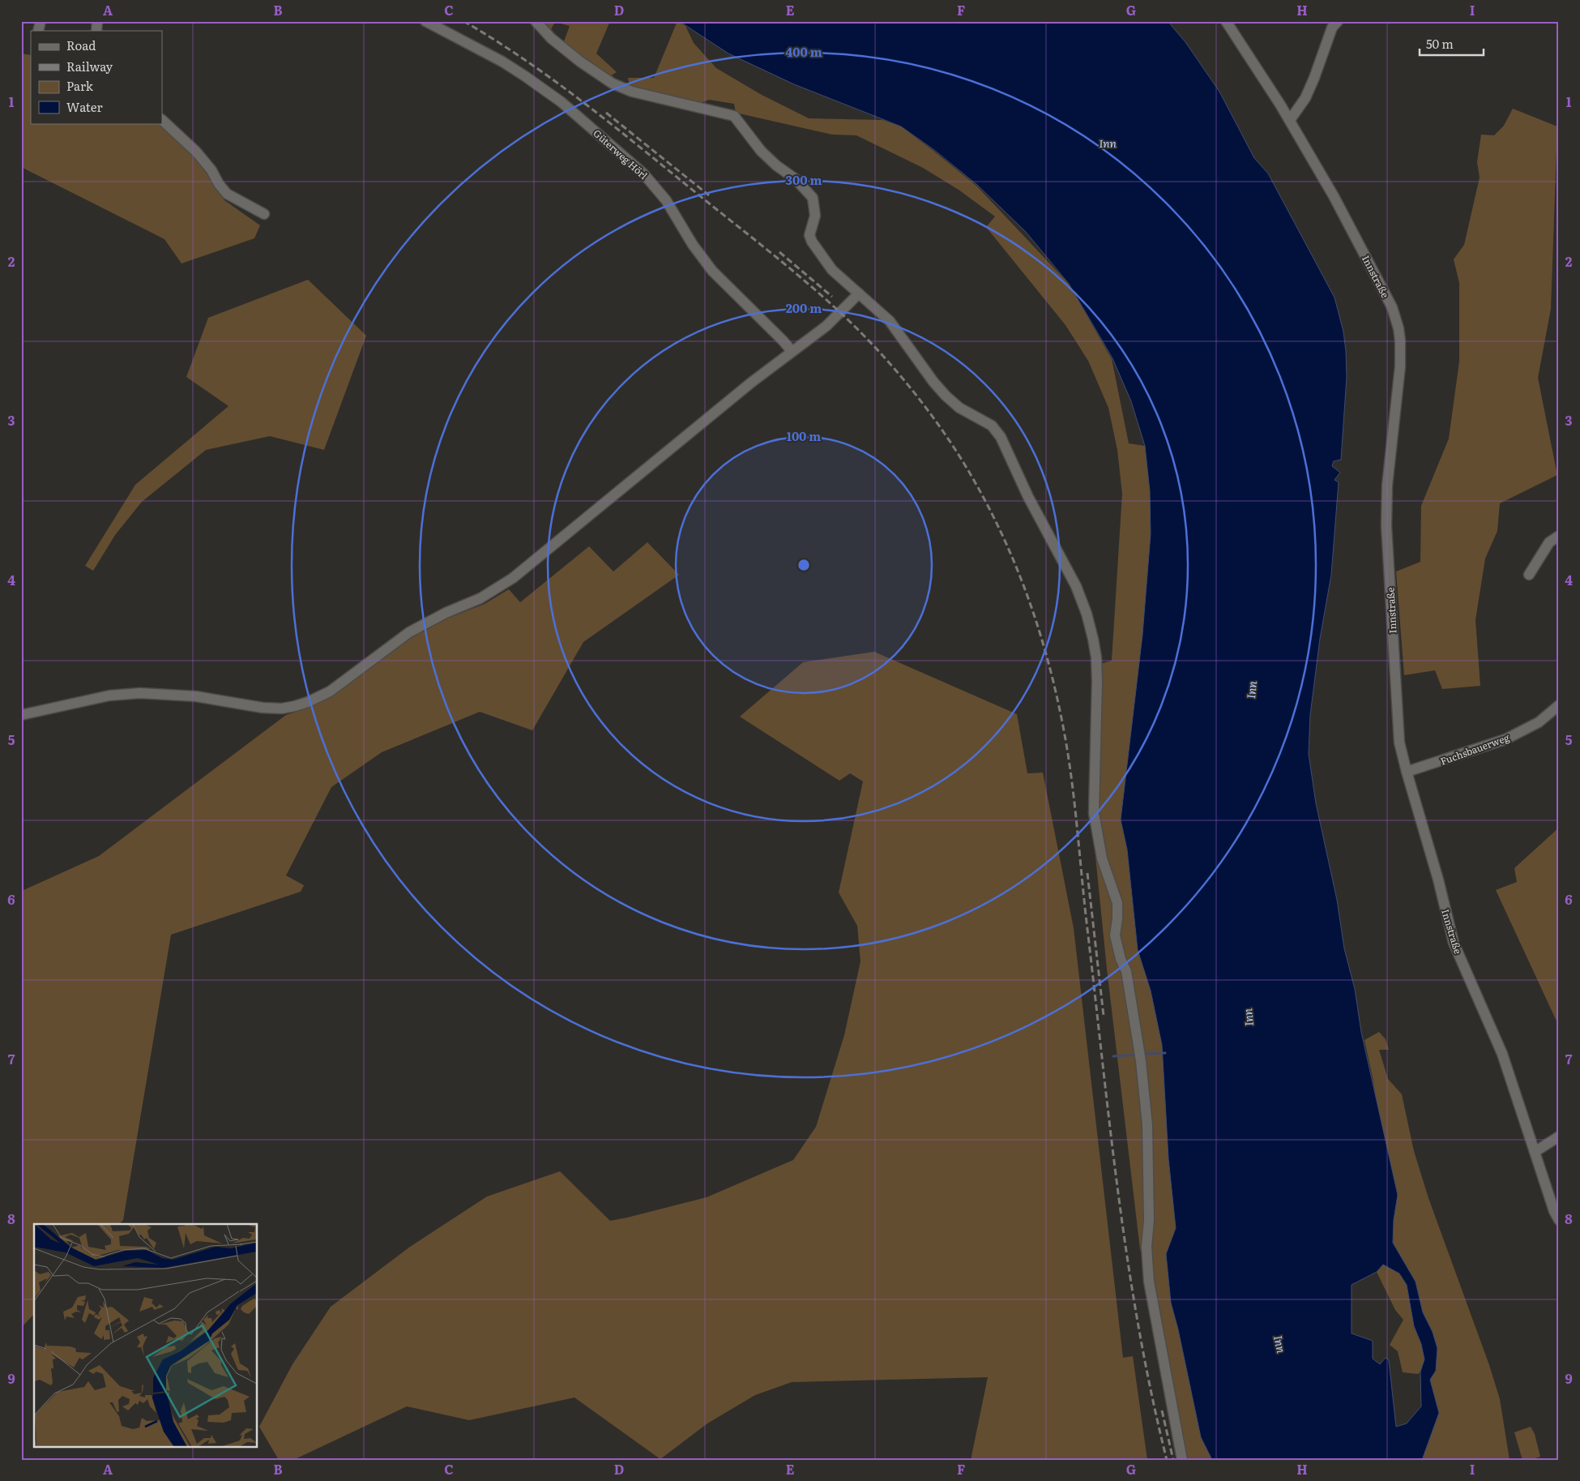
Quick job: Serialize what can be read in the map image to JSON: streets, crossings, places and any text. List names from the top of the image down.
{
  "streets": {
    "street": ["Güterweg Hörl", "Innstraße", "Fuchsbauerweg"]
  },
  "crossings": [
    ["Innstraße", "Fuchsbauerweg"]
  ],
  "water": ["Inn"],
  "legend": [
    "Road",
    "Railway",
    "Park",
    "Water"
  ],
  "scale_bar": "50 m",
  "grid": {
    "columns": [
      "A",
      "B",
      "C",
      "D",
      "E",
      "F",
      "G",
      "H",
      "I"
    ],
    "rows": [
      "1",
      "2",
      "3",
      "4",
      "5",
      "6",
      "7",
      "8",
      "9"
    ]
  },
  "rings": [
    "400 m",
    "300 m",
    "200 m",
    "100 m"
  ]
}
